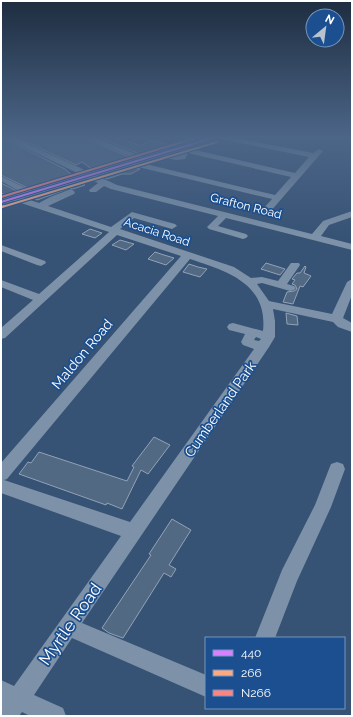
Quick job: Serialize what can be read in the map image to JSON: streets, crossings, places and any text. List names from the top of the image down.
{
  "streets": {
    "street": [
      "Grafton Road",
      "Acacia Road",
      "Maldon Road",
      "Cumberland Park",
      "Myrtle Road"
    ]
  },
  "crossings": [
    ["Acacia Road", "Maldon Road"],
    ["Cumberland Park", "Myrtle Road"]
  ],
  "lines": ["transit line 440", "transit line 266", "transit line N266"],
  "legend": ["440", "266", "N266"],
  "north": "top right"
}
